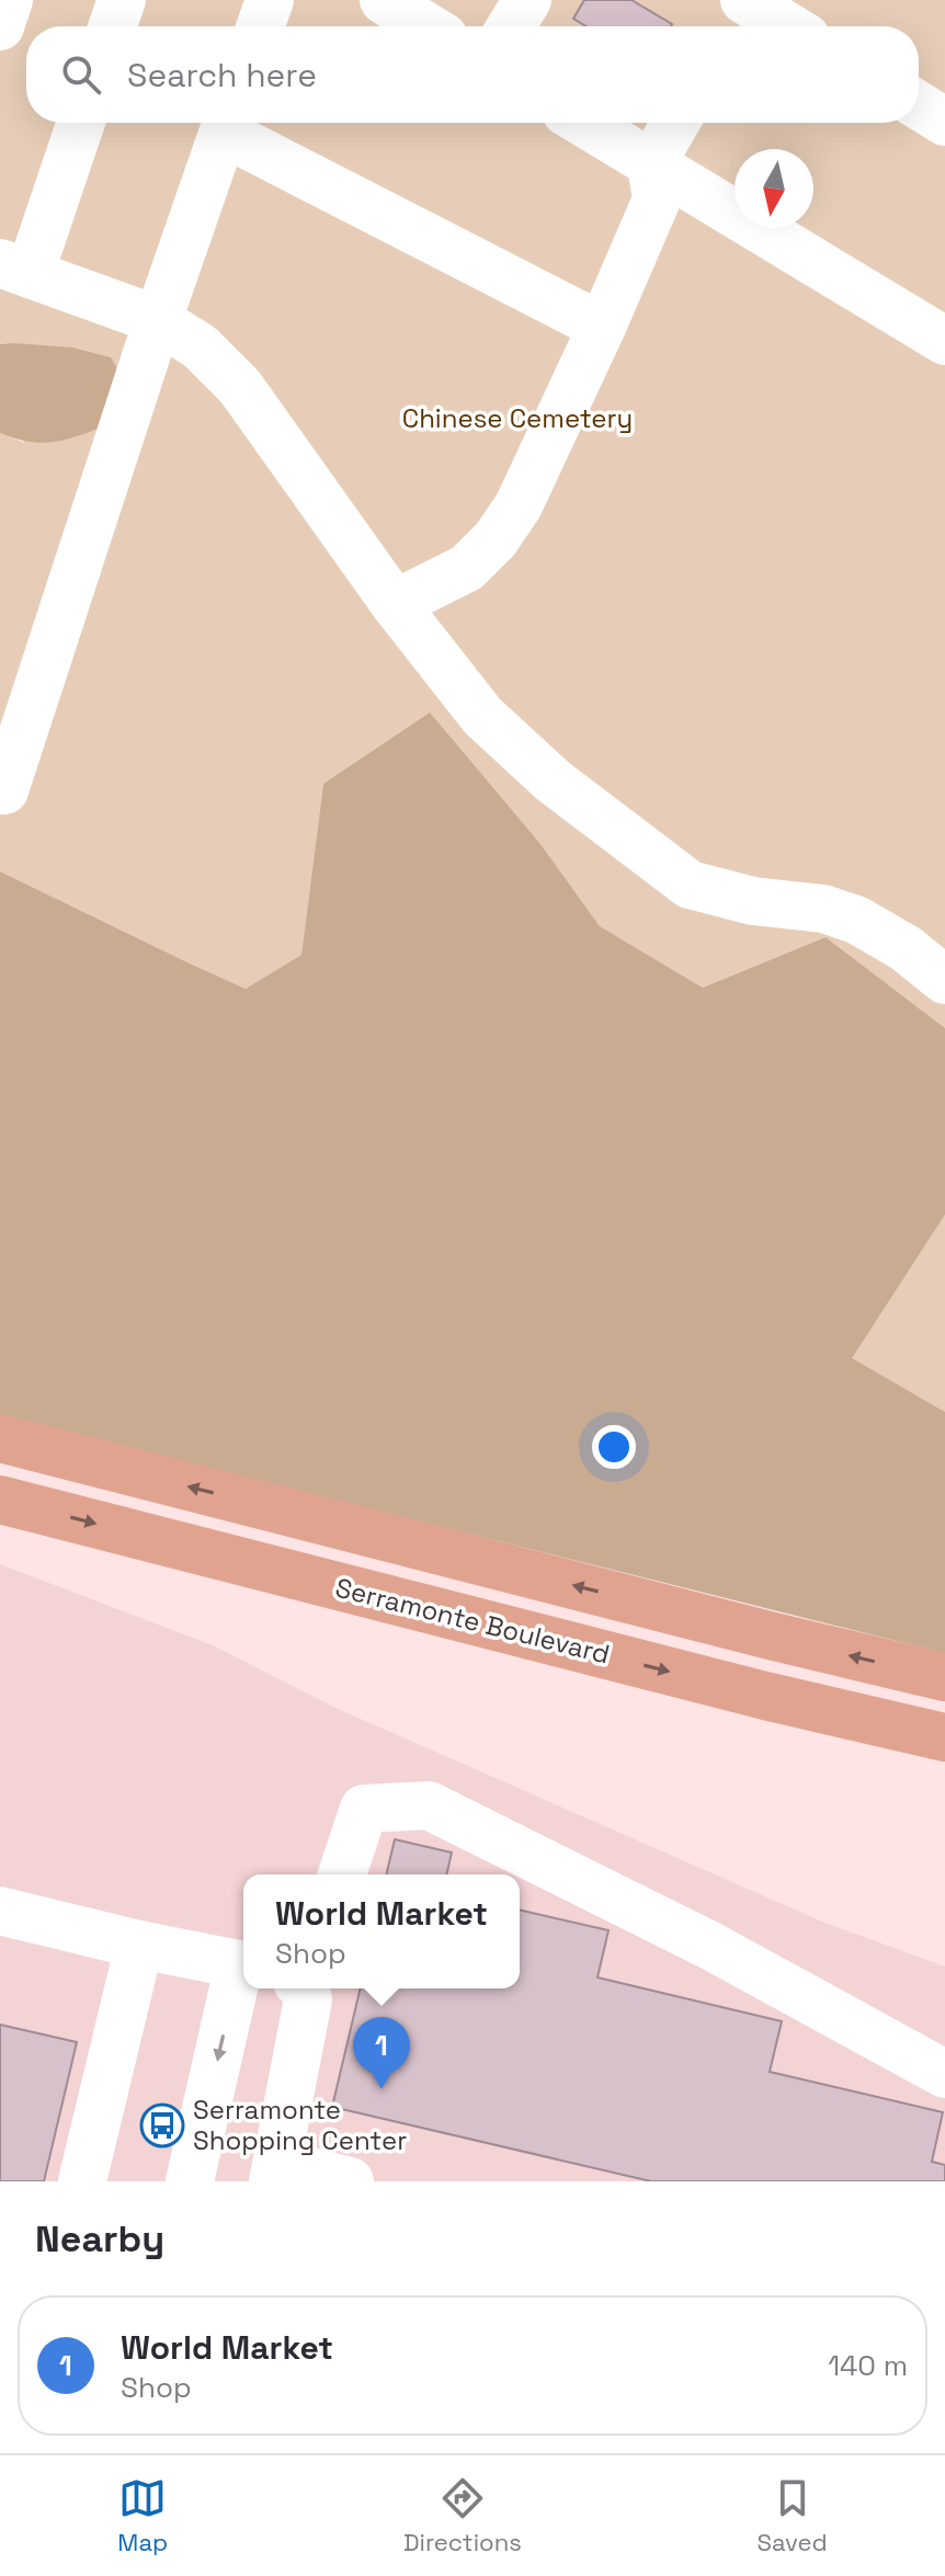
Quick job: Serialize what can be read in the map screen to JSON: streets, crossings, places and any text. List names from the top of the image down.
{
  "streets": {
    "main road": ["Serramonte Boulevard"]
  },
  "parks": ["Chinese Cemetery"],
  "places": {
    "bus stop": ["Serramonte Shopping Center"]
  },
  "north": "bottom",
  "page": {
    "search": "Search here",
    "popup": ["World Market", "Shop"],
    "pins": "1",
    "heading": "Nearby",
    "list": [
      {
        "mark": "1",
        "name": "World Market",
        "note": "Shop",
        "value": "140 m"
      }
    ],
    "nav": ["Map", "Directions", "Saved"]
  }
}
